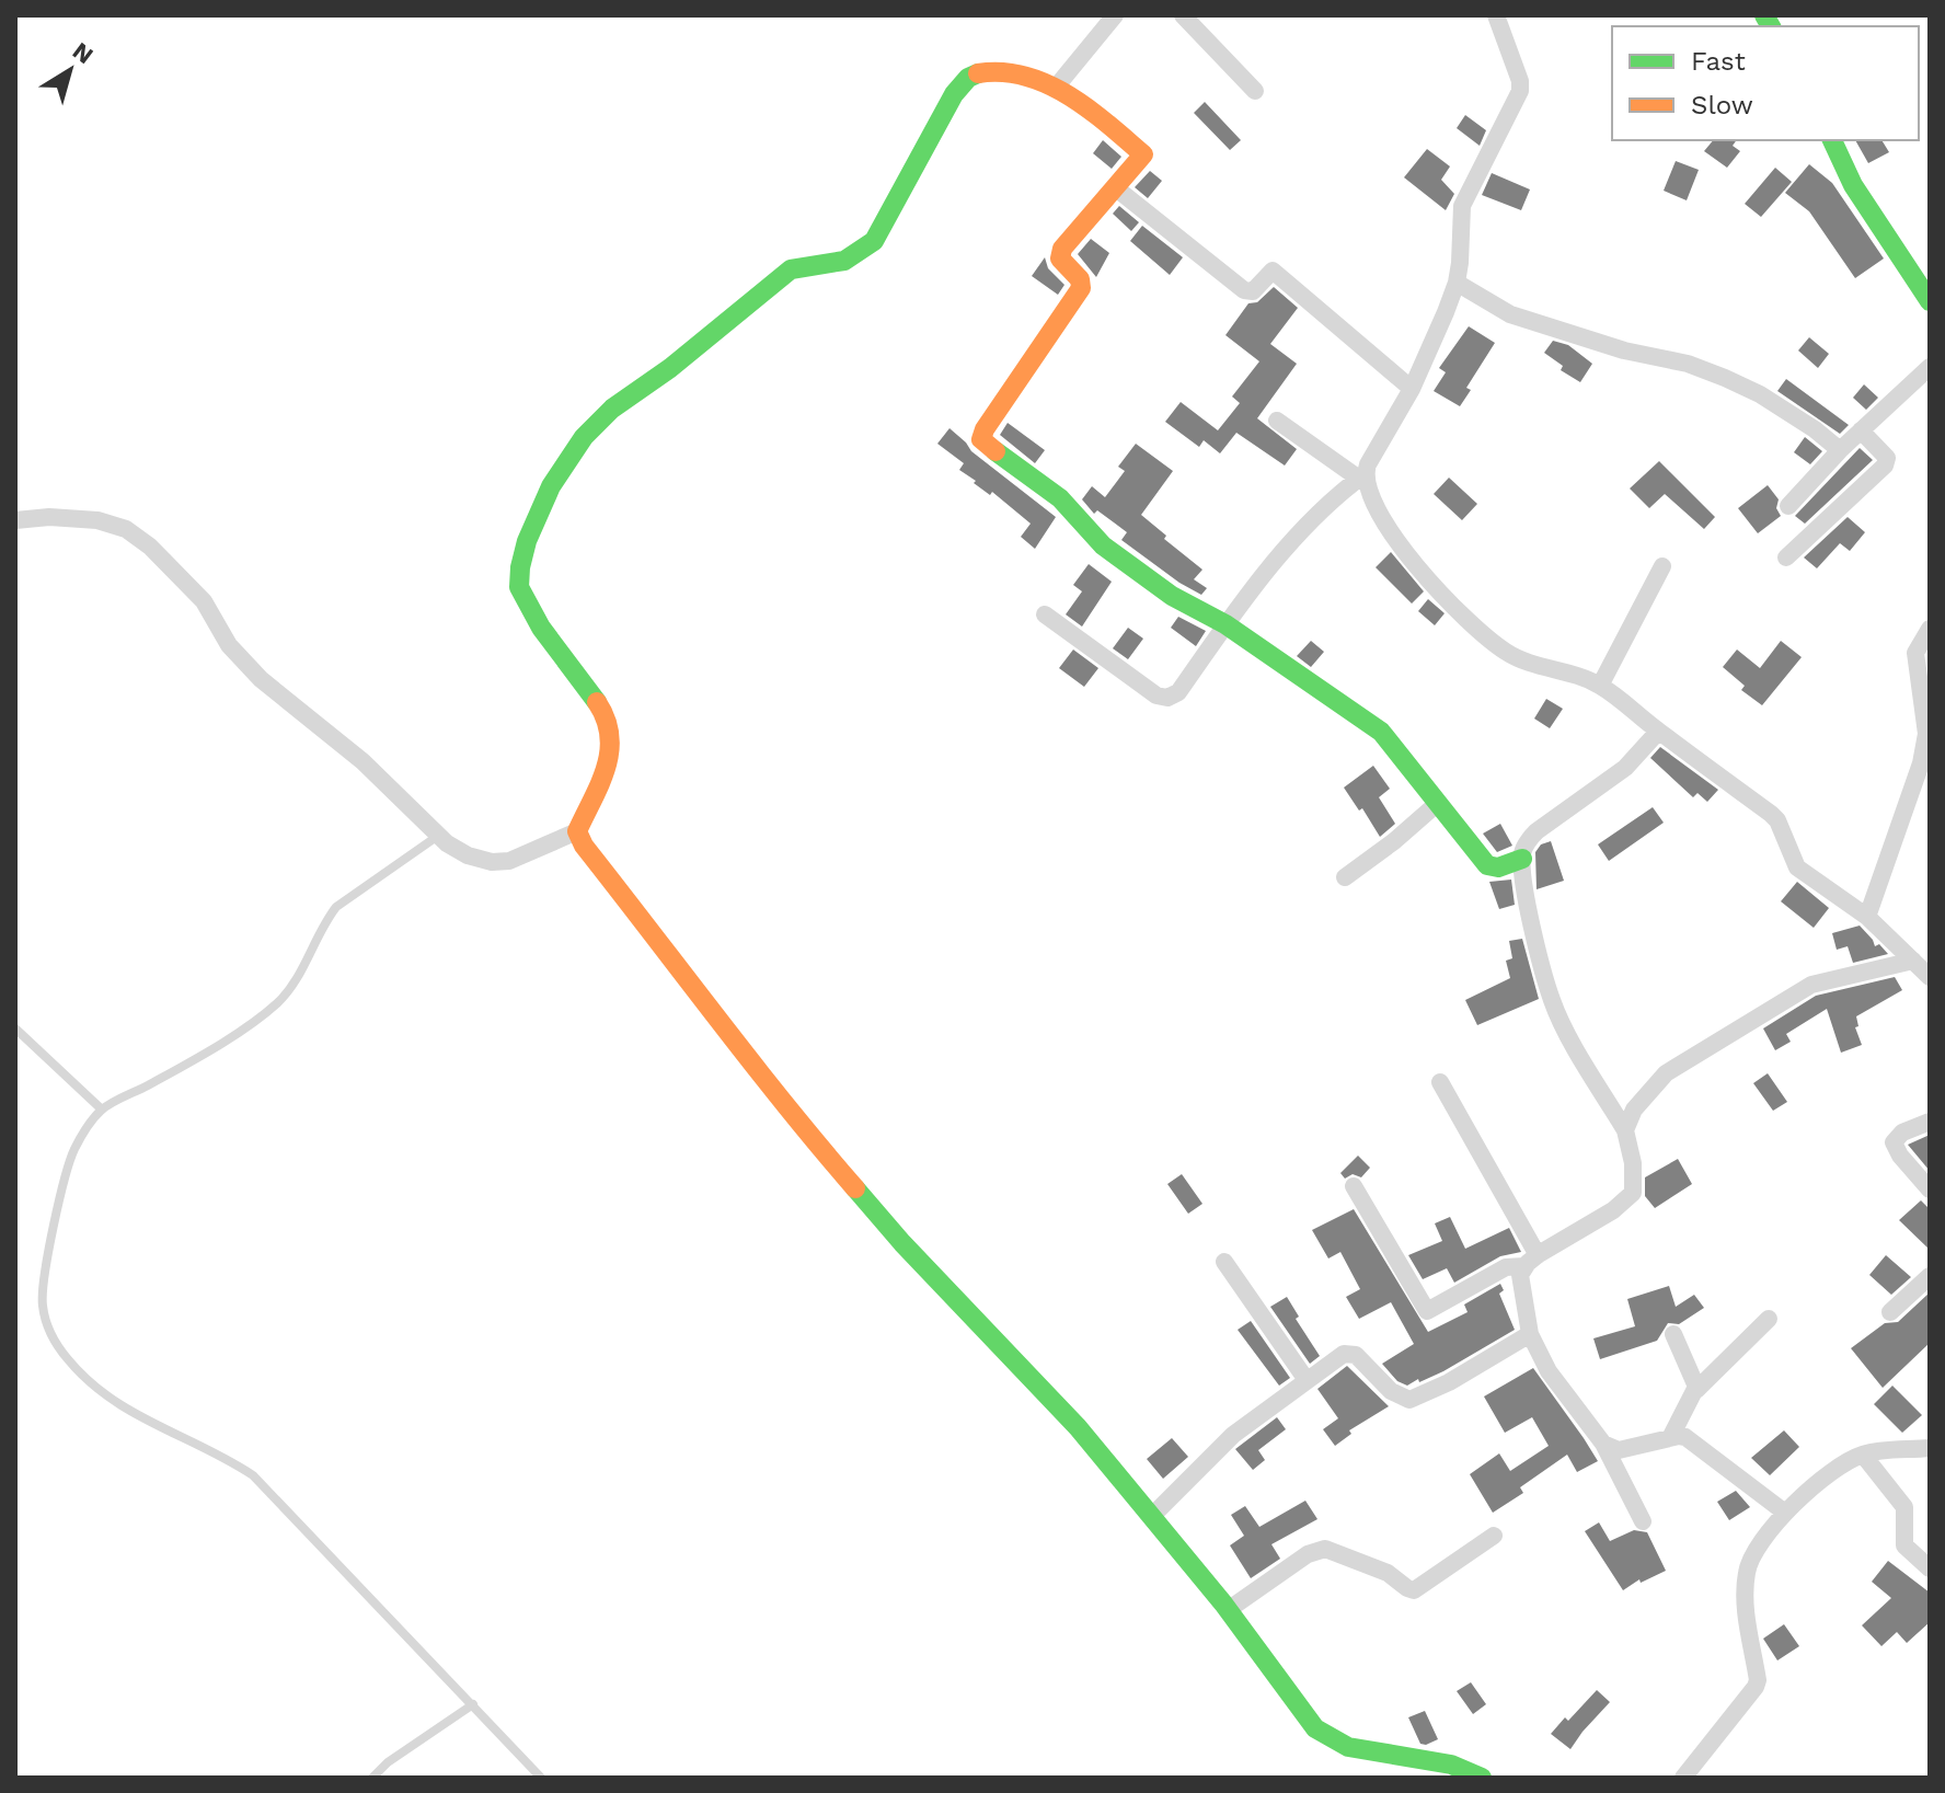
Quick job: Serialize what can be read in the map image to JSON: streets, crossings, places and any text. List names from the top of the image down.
{
  "legend": ["Fast", "Slow"],
  "north": "top right"
}
